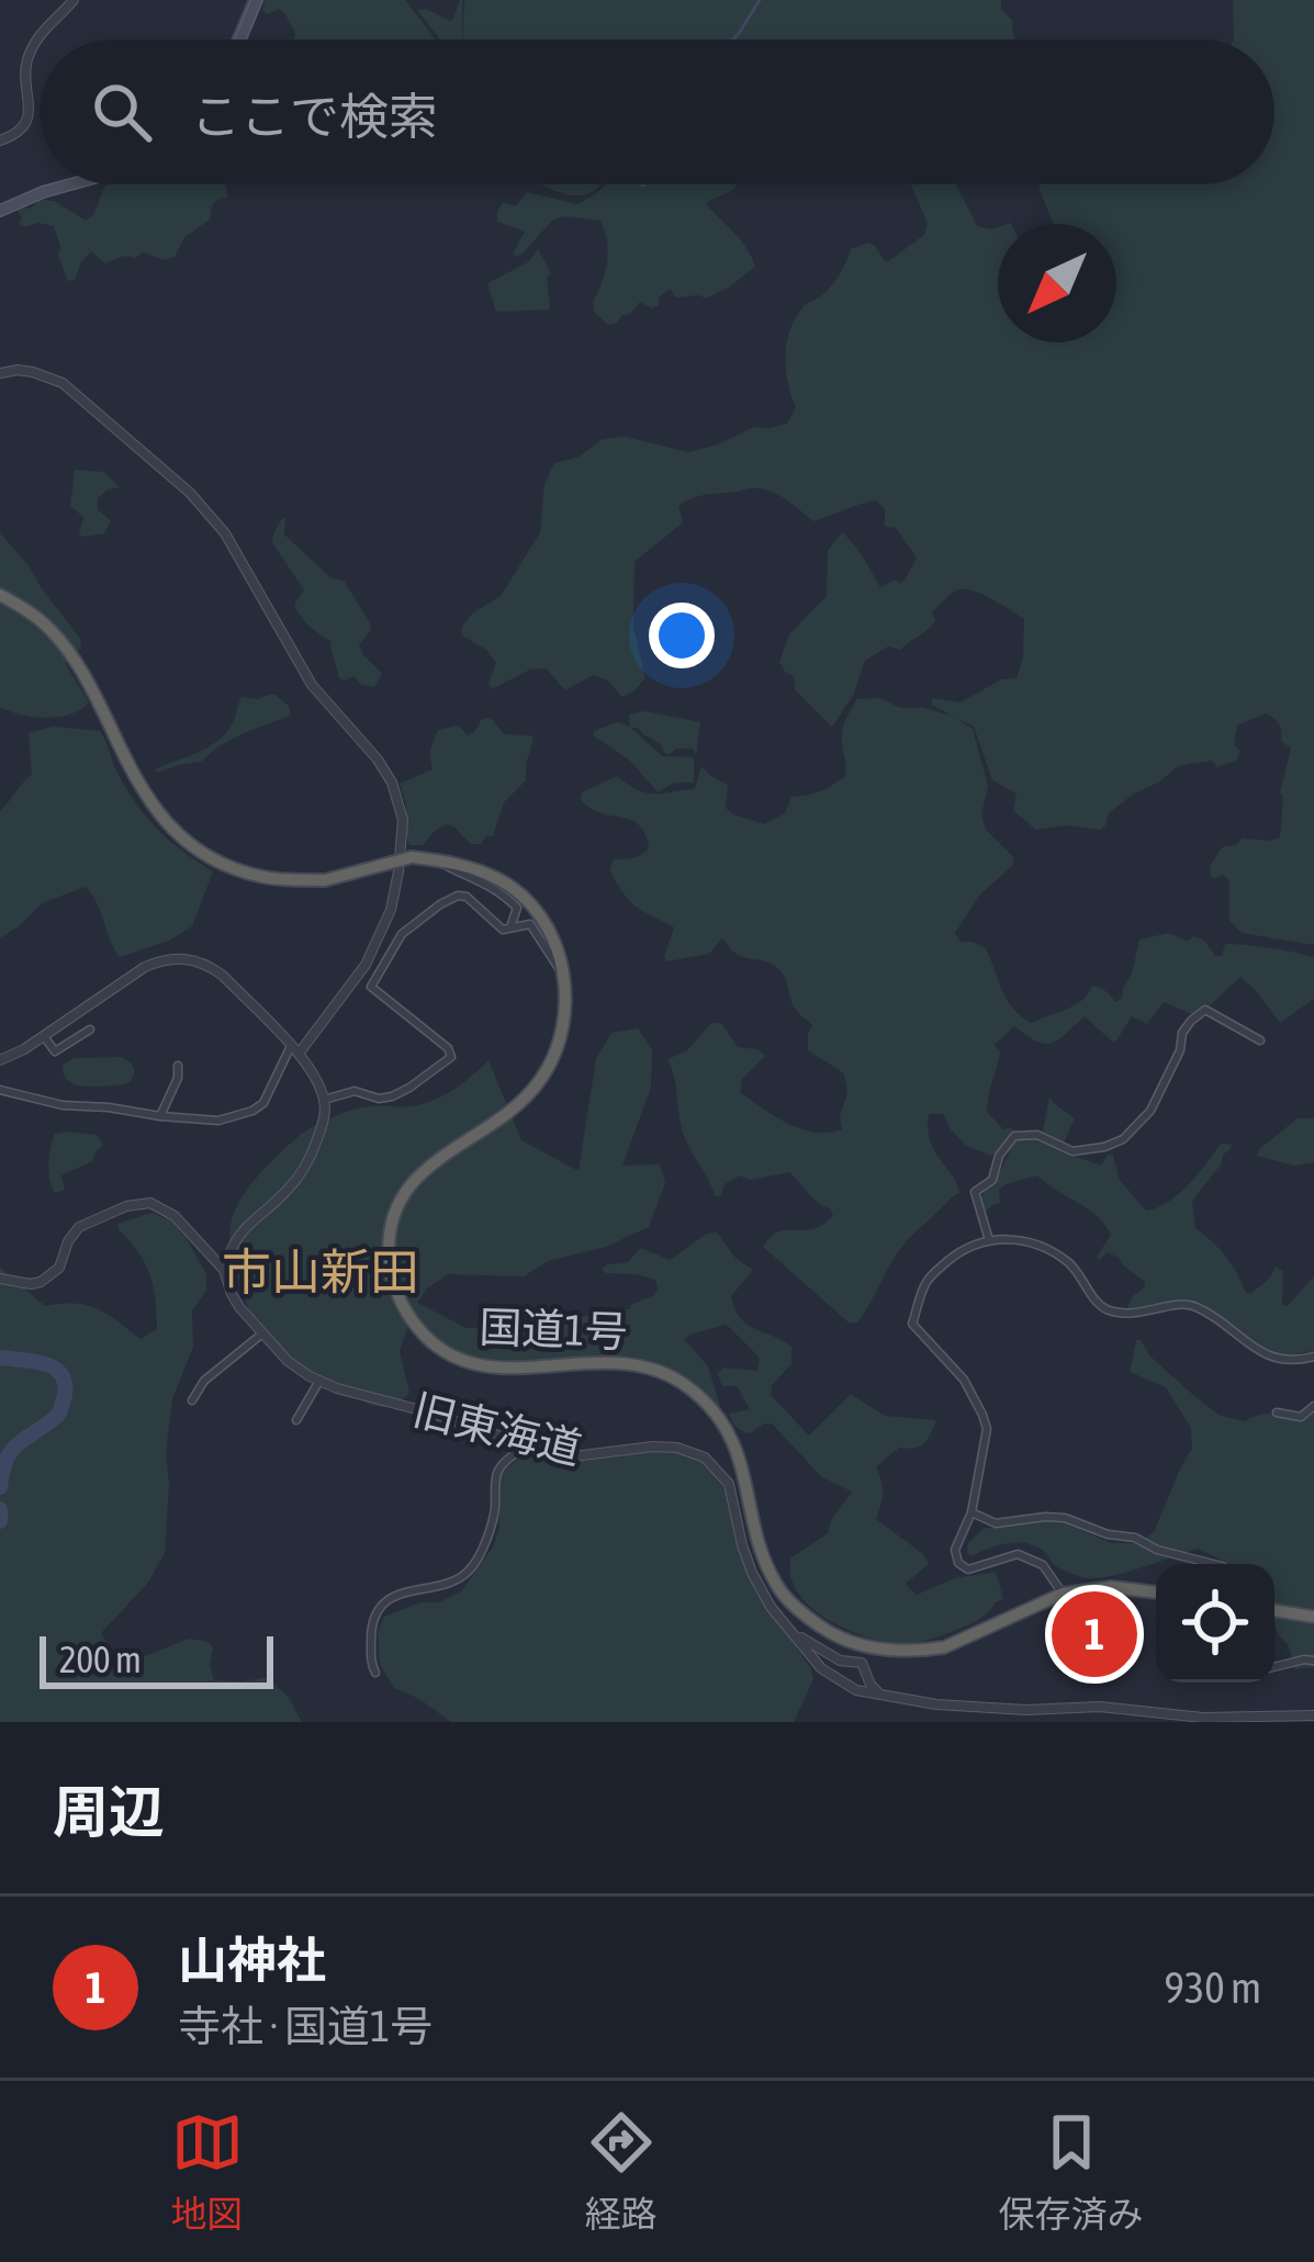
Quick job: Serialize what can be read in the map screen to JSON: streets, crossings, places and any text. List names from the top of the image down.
{
  "streets": {
    "highway": ["国道1号"],
    "street": ["旧東海道"]
  },
  "districts": ["市山新田"],
  "scale_bar": "200 m",
  "north": "bottom left",
  "page": {
    "search": "ここで検索",
    "pins": "1",
    "scale": "200 m",
    "heading": "周辺",
    "list": [
      {
        "mark": "1",
        "name": "山神社",
        "note": "寺社 · 国道1号",
        "value": "930 m"
      }
    ],
    "nav": ["地図", "経路", "保存済み"]
  }
}
